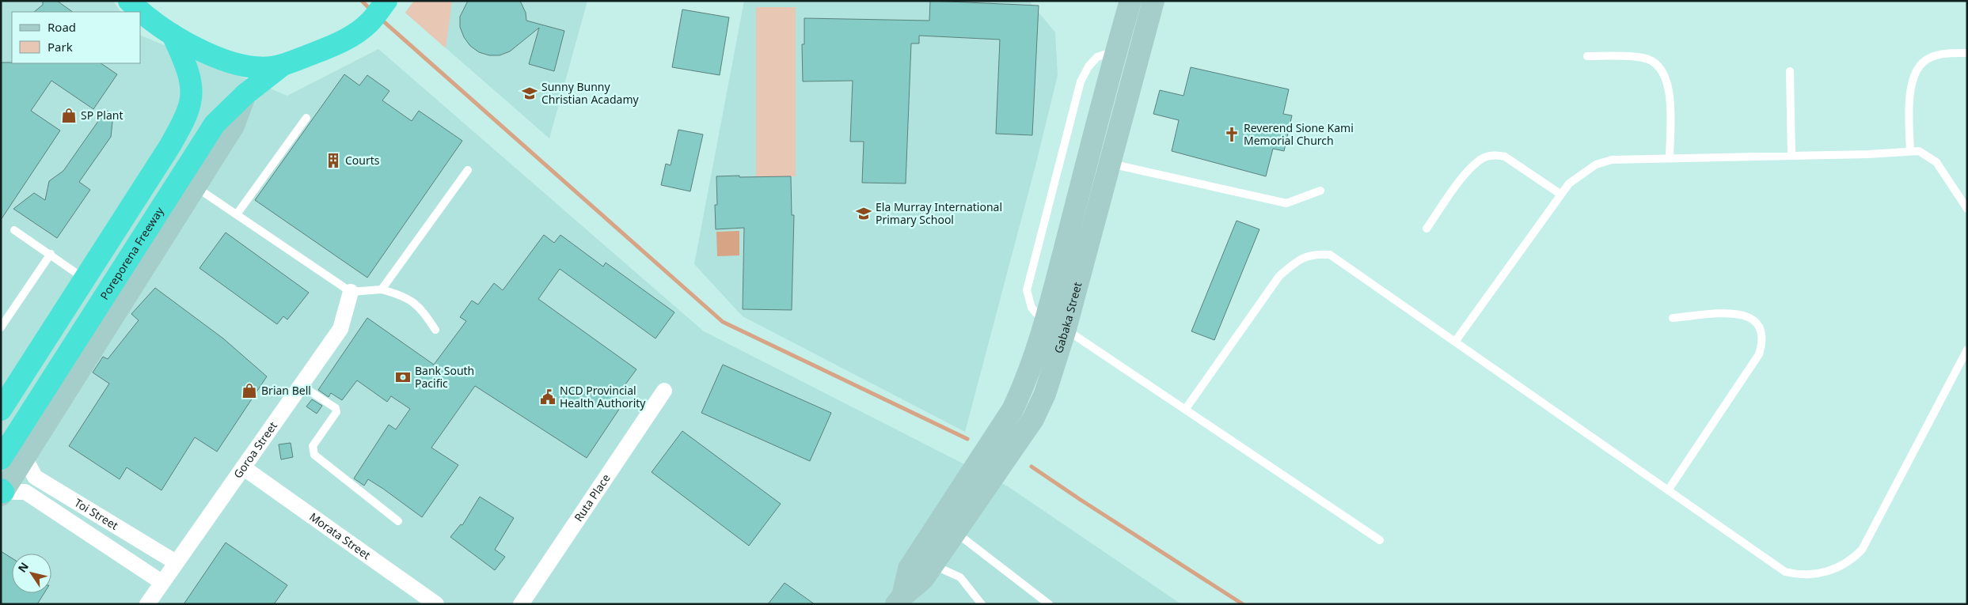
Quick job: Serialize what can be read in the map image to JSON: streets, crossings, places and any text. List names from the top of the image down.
{
  "streets": {
    "highway": ["Poreporena Freeway"],
    "street": [
      "Gabaka Street",
      "Goroa Street",
      "Ruta Place",
      "Toi Street",
      "Morata Street"
    ]
  },
  "crossings": [
    ["Goroa Street", "Toi Street"],
    ["Goroa Street", "Morata Street"]
  ],
  "places": {
    "school or university": ["Sunny Bunny Christian Acadamy", "Ela Murray International Primary School"],
    "shop": ["SP Plant", "Brian Bell"],
    "church": ["Reverend Sione Kami Memorial Church"],
    "building": ["Courts"],
    "bank": ["Bank South Pacific"],
    "public building": ["NCD Provincial Health Authority"]
  },
  "legend": ["Road", "Park"],
  "north": "top left"
}
